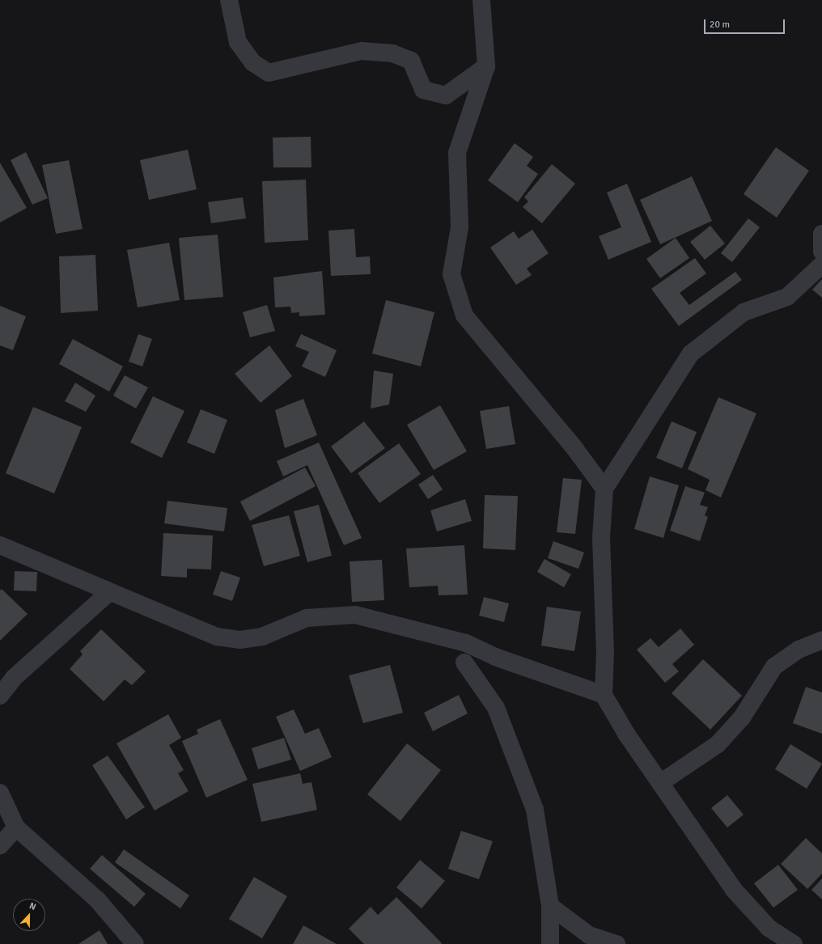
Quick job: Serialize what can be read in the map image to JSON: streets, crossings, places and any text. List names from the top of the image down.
{
  "scale_bar": "20 m",
  "north": "top"
}
